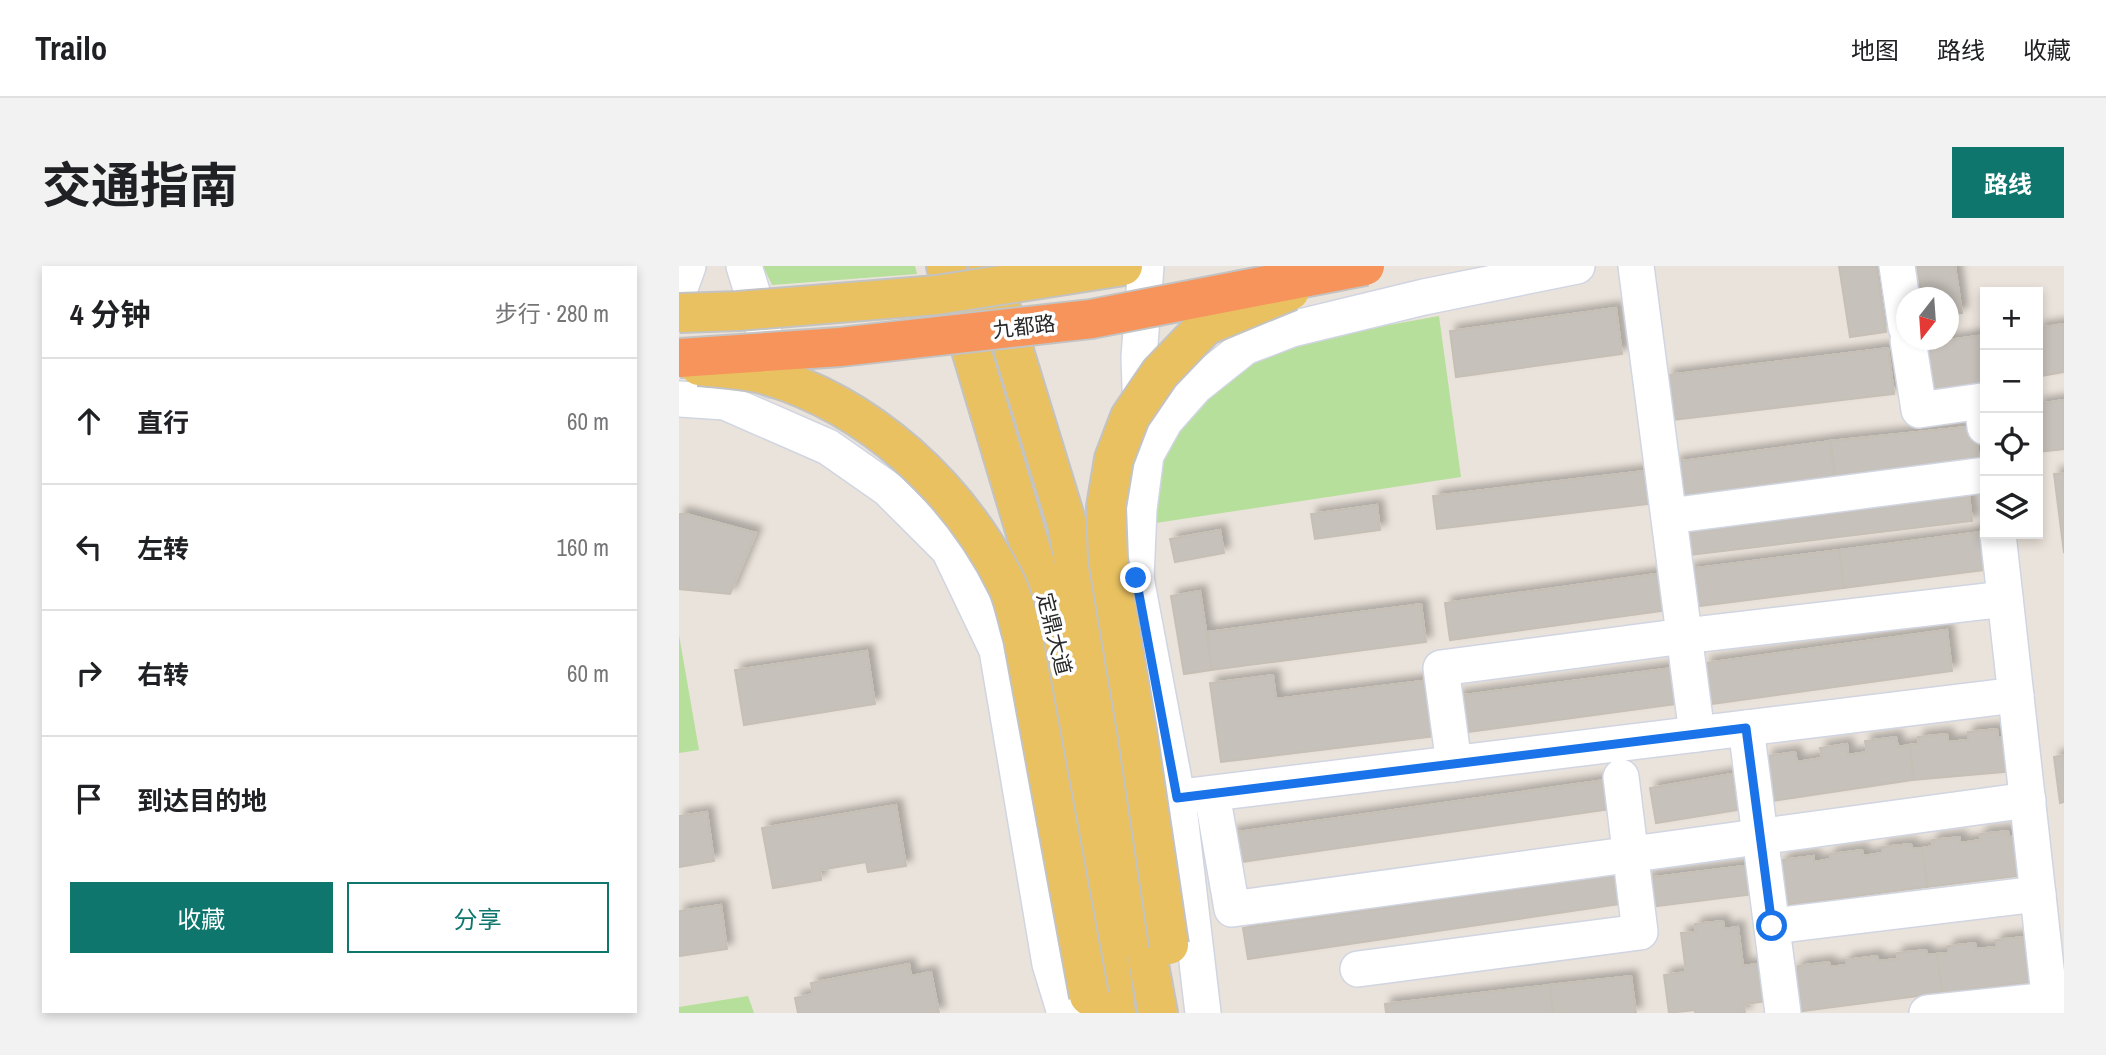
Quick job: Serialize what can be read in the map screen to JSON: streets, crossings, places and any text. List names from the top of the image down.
{
  "streets": {
    "highway": ["九都路"],
    "main road": ["定鼎大道"]
  },
  "north": "bottom",
  "page": {
    "header": "Trailo",
    "nav": ["地图", "路线", "收藏"],
    "title": "交通指南",
    "buttons": [
      "路线",
      ["收藏", "分享"]
    ],
    "heading": ["4 分钟", "步行 · 280 m"],
    "map_buttons": ["+", "−"],
    "list": [
      ["直行", "60 m"],
      ["左转", "160 m"],
      ["右转", "60 m"],
      "到达目的地"
    ]
  }
}
